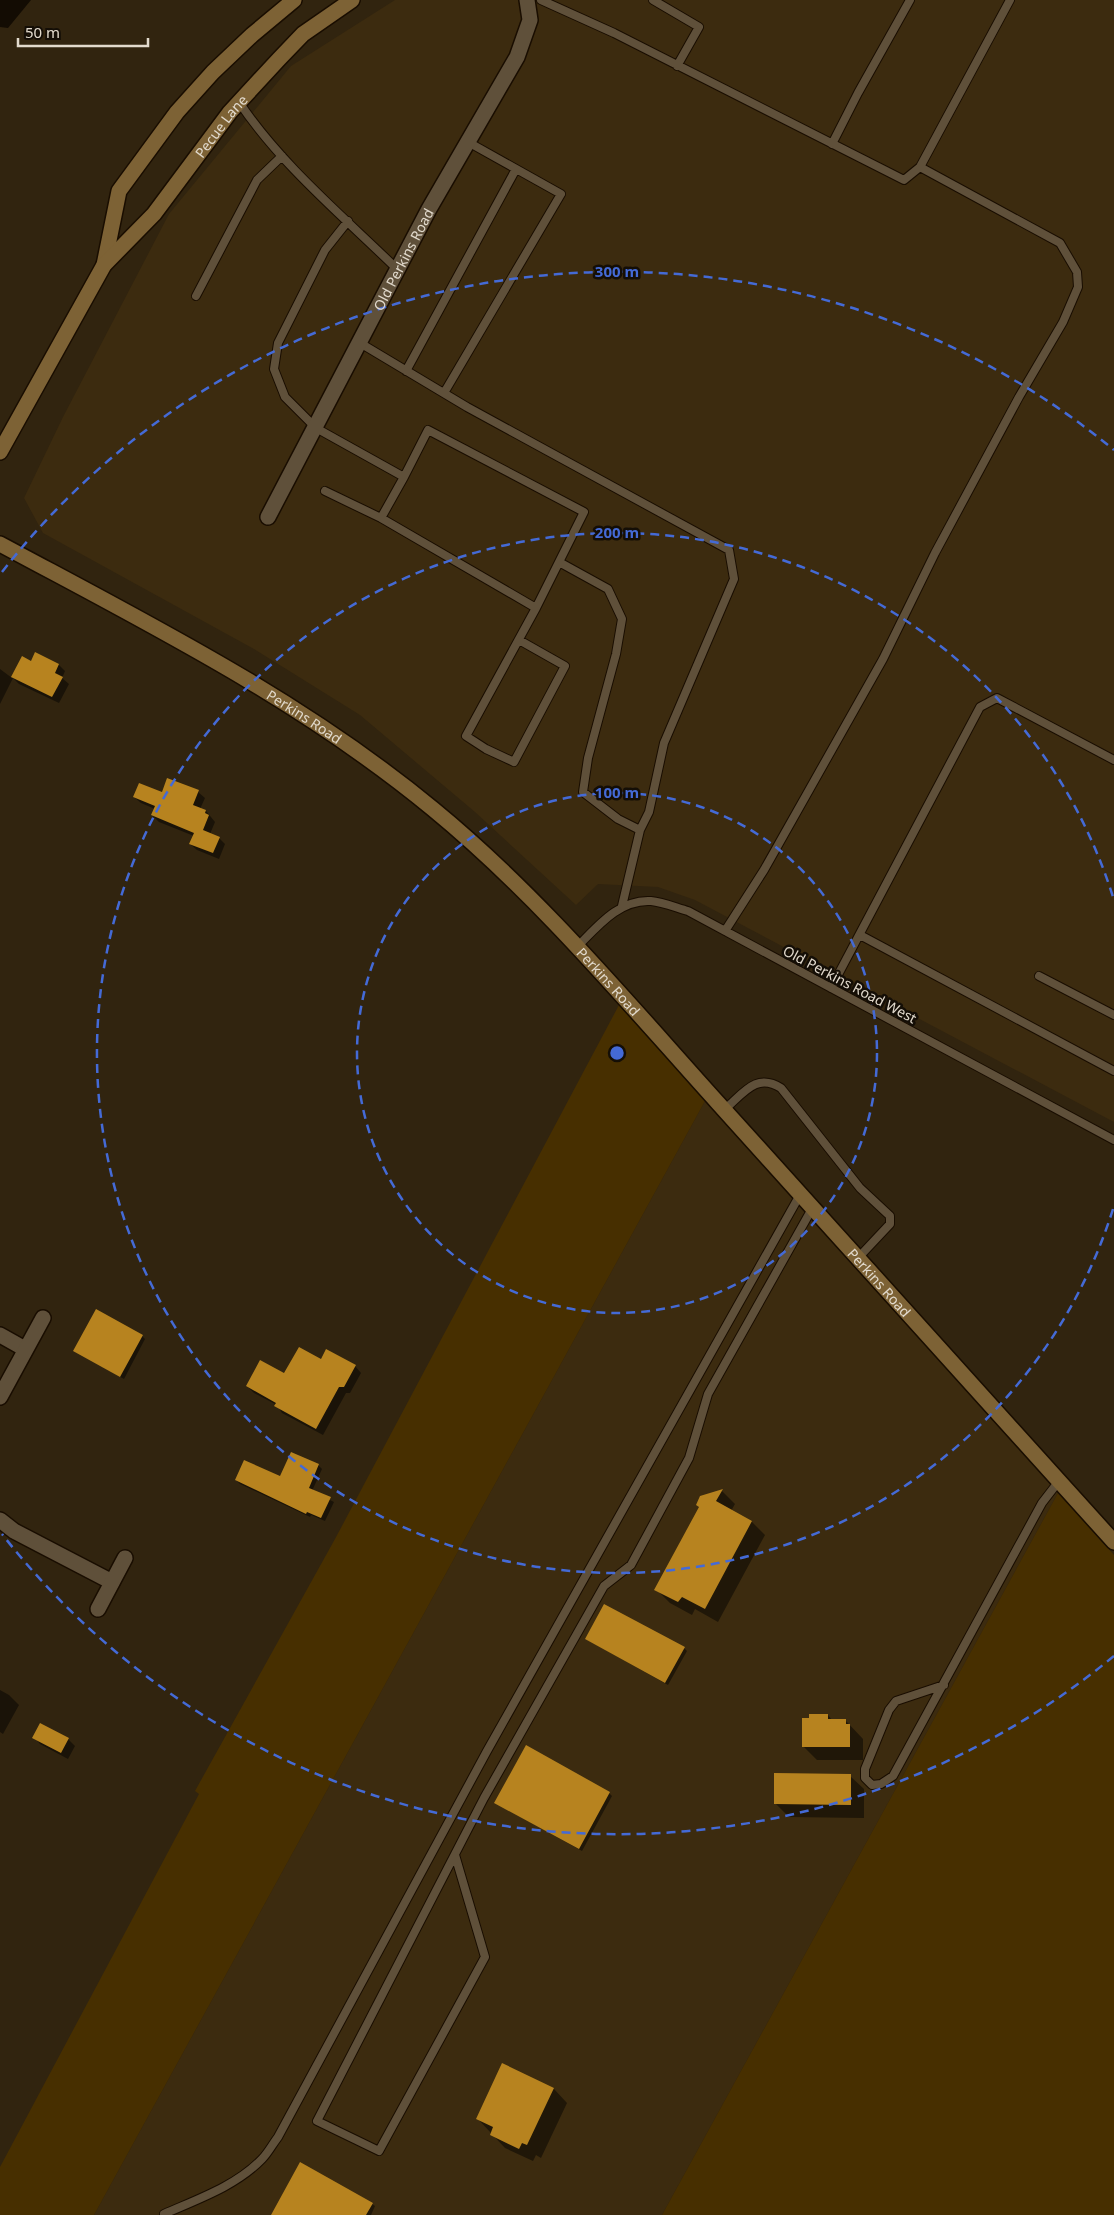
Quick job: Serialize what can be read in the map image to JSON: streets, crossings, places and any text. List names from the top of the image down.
{
  "streets": {
    "main road": ["Pecue Lane", "Perkins Road"],
    "street": ["Old Perkins Road"],
    "lane": ["Old Perkins Road West"]
  },
  "crossings": [
    ["Perkins Road", "Old Perkins Road West"]
  ],
  "scale_bar": "50 m",
  "rings": ["300 m", "200 m", "100 m"]
}
